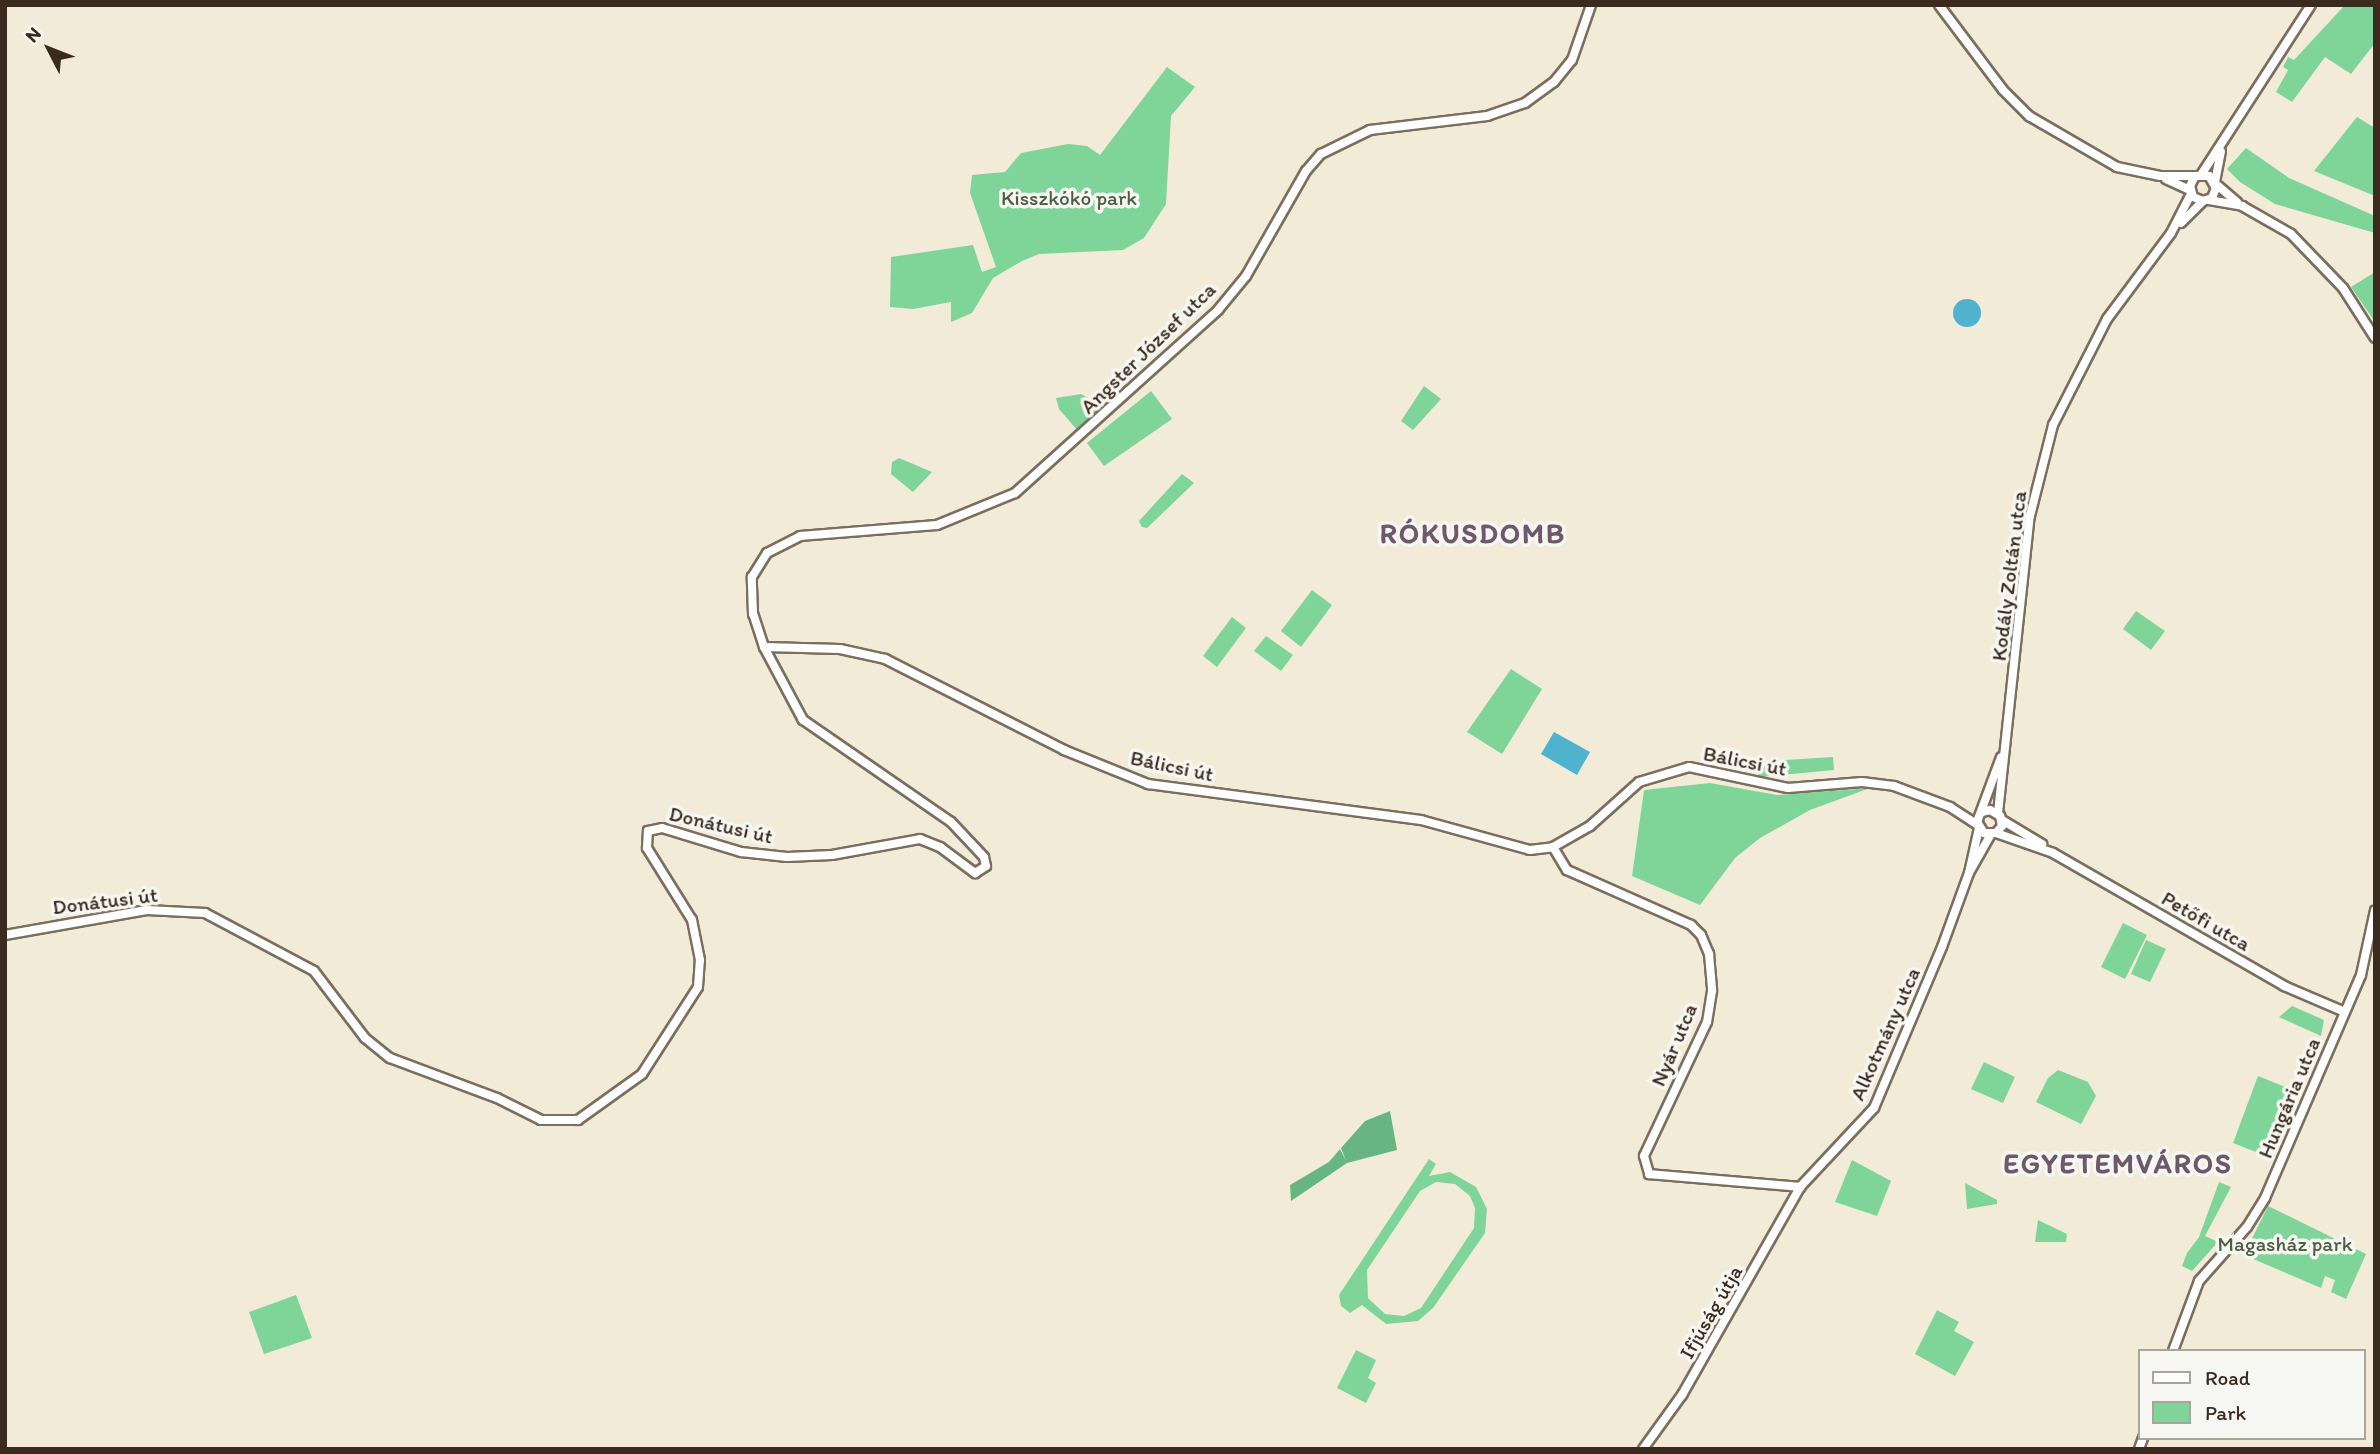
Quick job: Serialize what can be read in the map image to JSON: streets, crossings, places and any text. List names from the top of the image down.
{
  "streets": {
    "street": [
      "Angster József utca",
      "Kodály Zoltán utca",
      "Bálicsi út",
      "Donátusi út",
      "Petőfi utca",
      "Alkotmány utca",
      "Nyár utca",
      "Hungária utca",
      "Ifjúság útja"
    ]
  },
  "crossings": [
    ["Angster József utca", "Bálicsi út"],
    ["Angster József utca", "Donátusi út"],
    ["Kodály Zoltán utca", "Bálicsi út"],
    ["Kodály Zoltán utca", "Petőfi utca"],
    ["Kodály Zoltán utca", "Alkotmány utca"],
    ["Bálicsi út", "Donátusi út"],
    ["Bálicsi út", "Petőfi utca"],
    ["Bálicsi út", "Alkotmány utca"],
    ["Bálicsi út", "Nyár utca"],
    ["Petőfi utca", "Alkotmány utca"],
    ["Petőfi utca", "Hungária utca"],
    ["Alkotmány utca", "Nyár utca"],
    ["Alkotmány utca", "Ifjúság útja"],
    ["Nyár utca", "Ifjúság útja"]
  ],
  "districts": ["RÓKUSDOMB", "EGYETEMVÁROS"],
  "parks": ["Kisszkókó park", "Magasház park"],
  "legend": ["Road", "Park"],
  "north": "top left"
}
